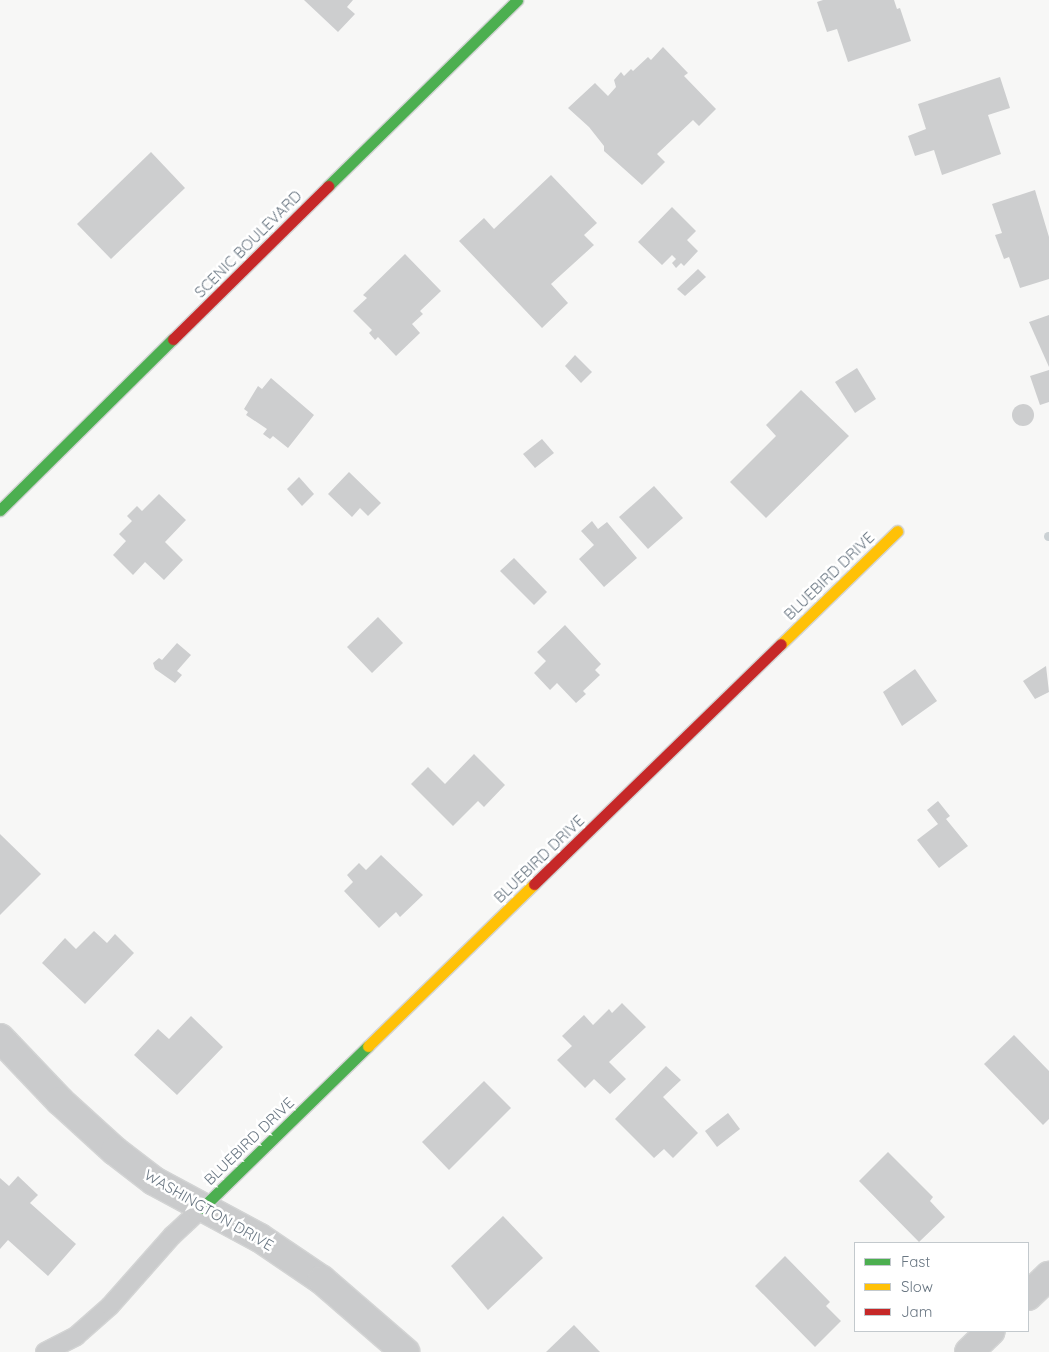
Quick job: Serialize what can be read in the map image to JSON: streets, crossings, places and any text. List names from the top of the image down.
{
  "streets": {
    "street": ["SCENIC BOULEVARD", "BLUEBIRD DRIVE", "WASHINGTON DRIVE"]
  },
  "crossings": [
    ["BLUEBIRD DRIVE", "WASHINGTON DRIVE"]
  ],
  "legend": ["Fast", "Slow", "Jam"]
}
